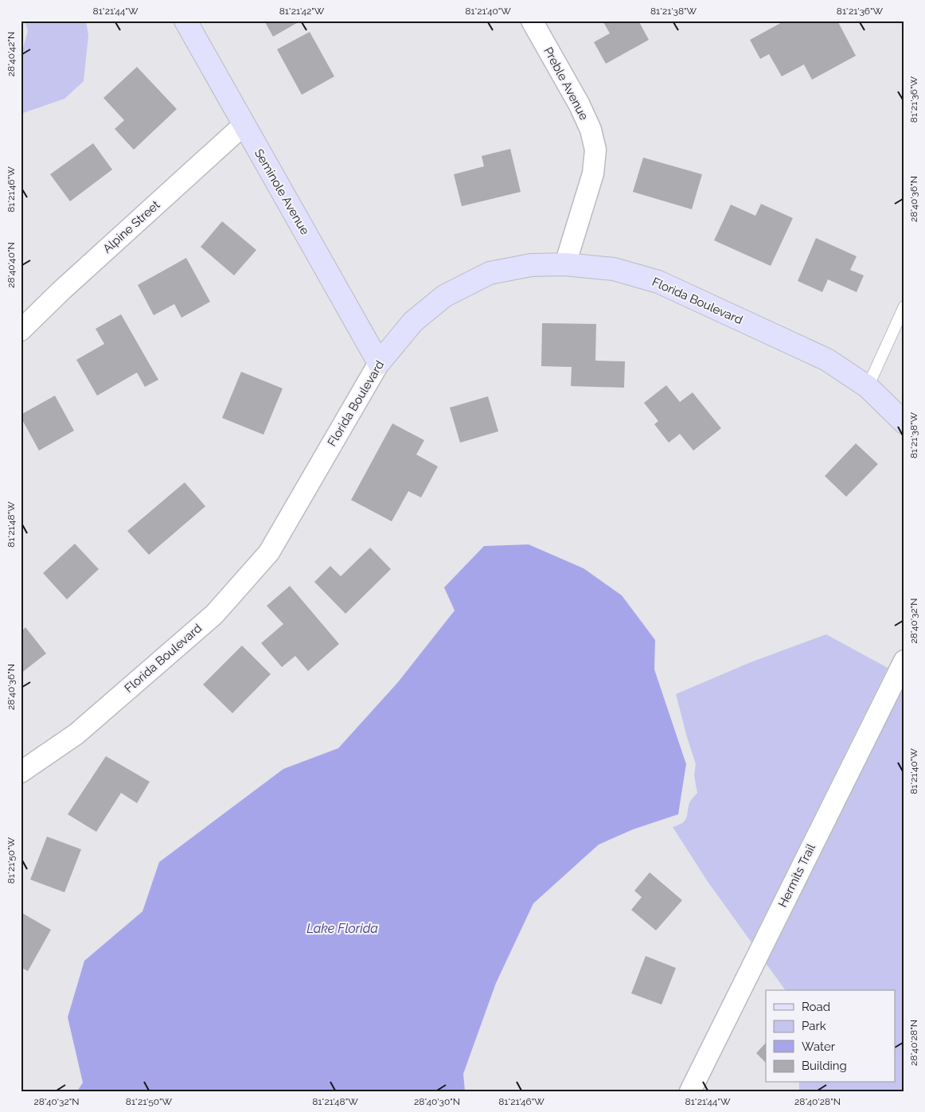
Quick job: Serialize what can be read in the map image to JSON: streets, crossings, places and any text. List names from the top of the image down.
{
  "streets": {
    "street": [
      "Preble Avenue",
      "Seminole Avenue",
      "Alpine Street",
      "Florida Boulevard",
      "Hermits Trail"
    ]
  },
  "crossings": [
    ["Preble Avenue", "Florida Boulevard"],
    ["Seminole Avenue", "Alpine Street"],
    ["Seminole Avenue", "Florida Boulevard"]
  ],
  "water": ["Lake Florida"],
  "legend": [
    "Road",
    "Park",
    "Water",
    "Building"
  ],
  "coordinates": [
    "81°21'44\"W",
    "81°21'42\"W",
    "81°21'40\"W",
    "81°21'38\"W",
    "81°21'36\"W",
    "28°40'42\"N",
    "81°21'46\"W",
    "28°40'36\"N",
    "28°40'40\"N",
    "81°21'48\"W",
    "28°40'32\"N",
    "81°21'50\"W",
    "28°40'28\"N",
    "28°40'30\"N"
  ]
}
